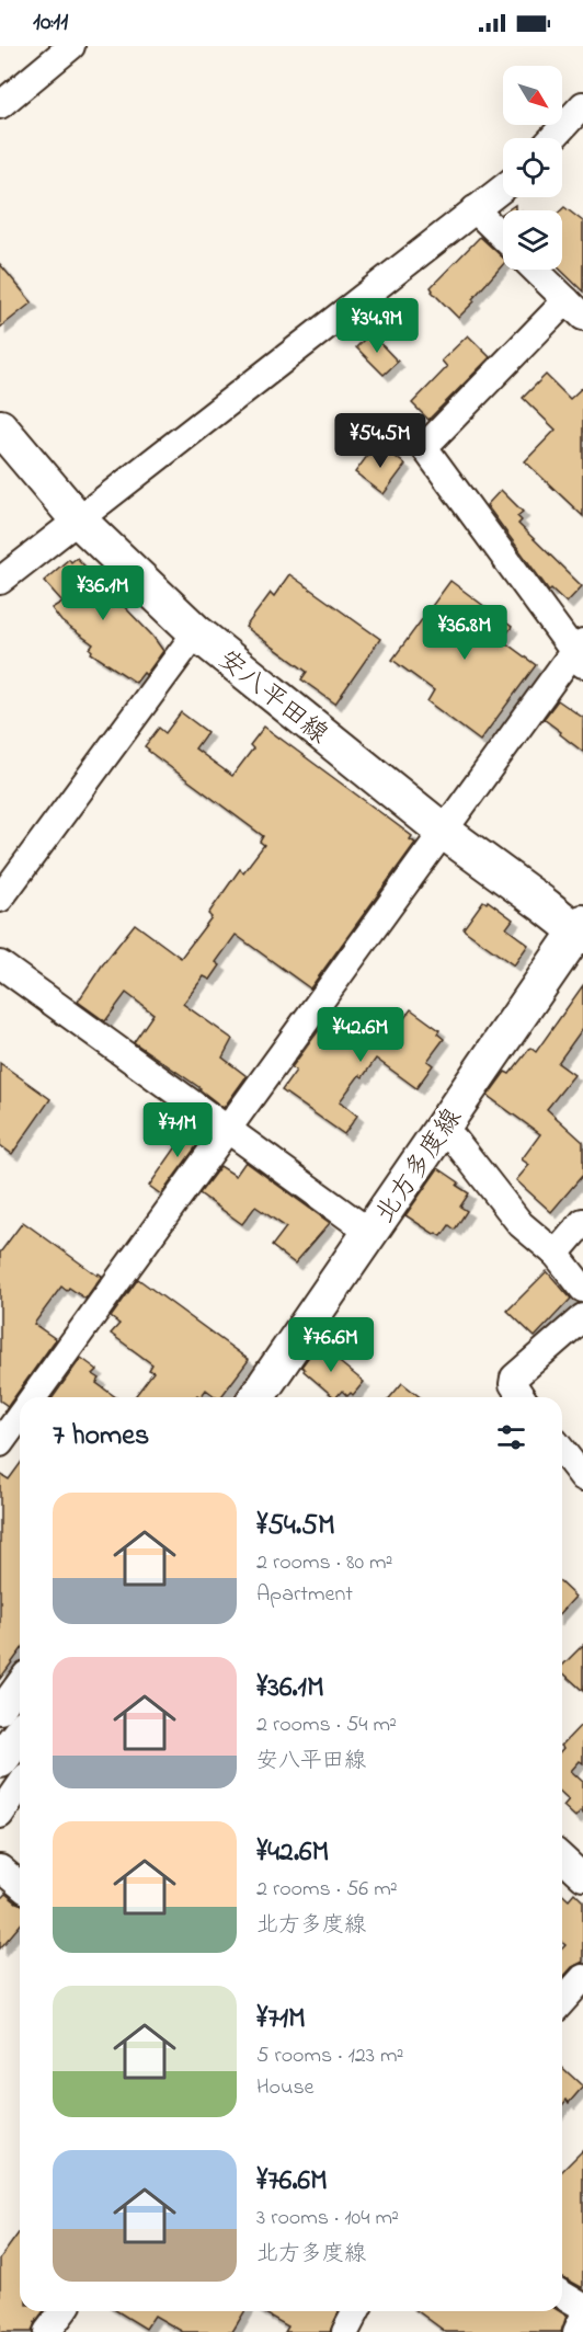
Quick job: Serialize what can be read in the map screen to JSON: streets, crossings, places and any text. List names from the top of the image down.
{
  "streets": {
    "main road": ["安八平田線", "北方多度線"]
  },
  "crossings": [
    ["安八平田線", "北方多度線"]
  ],
  "north": "bottom right",
  "page": {
    "status": "10:11",
    "price": [
      "¥34.9M",
      "¥54.5M",
      "¥36.1M",
      "¥36.8M",
      "¥42.6M",
      "¥71M",
      "¥76.6M"
    ],
    "heading": "7 homes",
    "list": [
      {
        "name": "¥54.5M",
        "note": "2 rooms · 80 m² · Apartment"
      },
      {
        "name": "¥36.1M",
        "note": "2 rooms · 54 m² · 安八平田線"
      },
      {
        "name": "¥42.6M",
        "note": "2 rooms · 56 m² · 北方多度線"
      },
      {
        "name": "¥71M",
        "note": "5 rooms · 123 m² · House"
      },
      {
        "name": "¥76.6M",
        "note": "3 rooms · 104 m² · 北方多度線"
      }
    ]
  }
}
